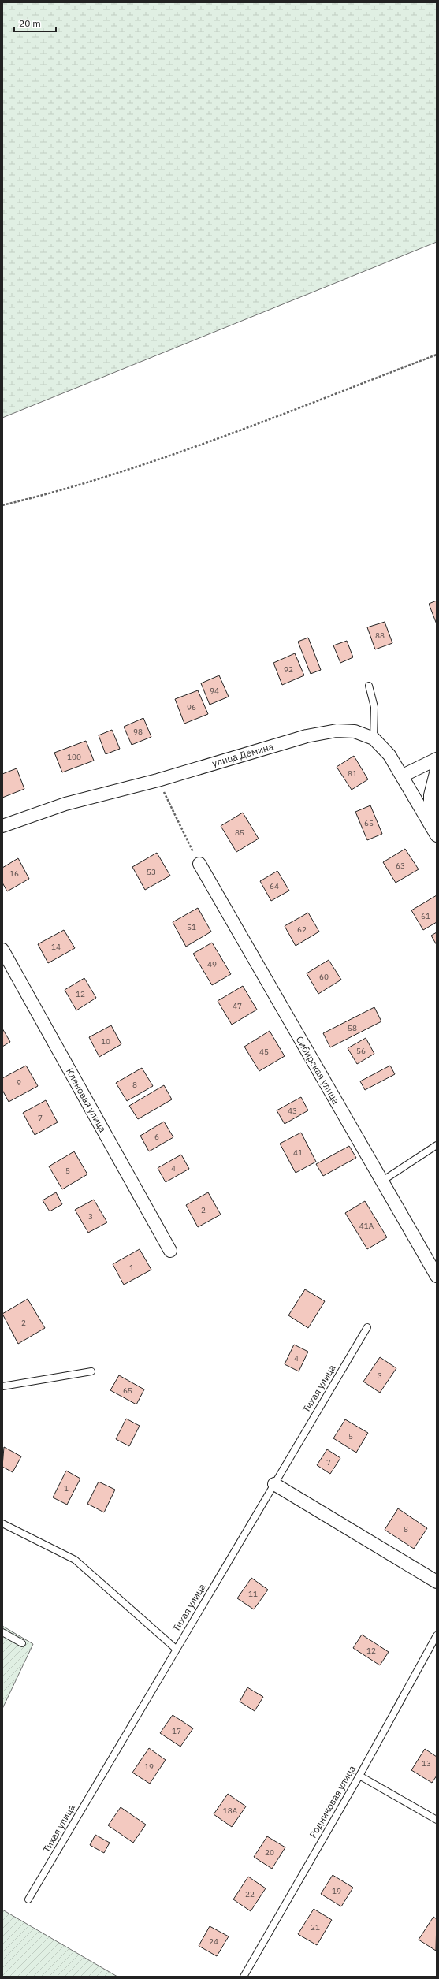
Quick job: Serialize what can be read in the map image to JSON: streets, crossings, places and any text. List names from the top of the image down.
{
  "streets": {
    "street": ["улица Дёмина", "Сибирская улица", "Кленовая улица"],
    "lane": ["Тихая улица", "Родниковая улица"]
  },
  "house_numbers": [
    "88",
    "92",
    "94",
    "96",
    "98",
    "100",
    "81",
    "65",
    "85",
    "63",
    "53",
    "16",
    "64",
    "61",
    "51",
    "62",
    "14",
    "49",
    "60",
    "12",
    "47",
    "58",
    "10",
    "56",
    "45",
    "9",
    "8",
    "43",
    "7",
    "6",
    "41",
    "4",
    "5",
    "2",
    "3",
    "41А",
    "1",
    "2",
    "4",
    "3",
    "65",
    "5",
    "7",
    "1",
    "8",
    "11",
    "12",
    "17",
    "13",
    "19",
    "18А",
    "20",
    "19",
    "22",
    "21",
    "24"
  ],
  "scale_bar": "20 m"
}
